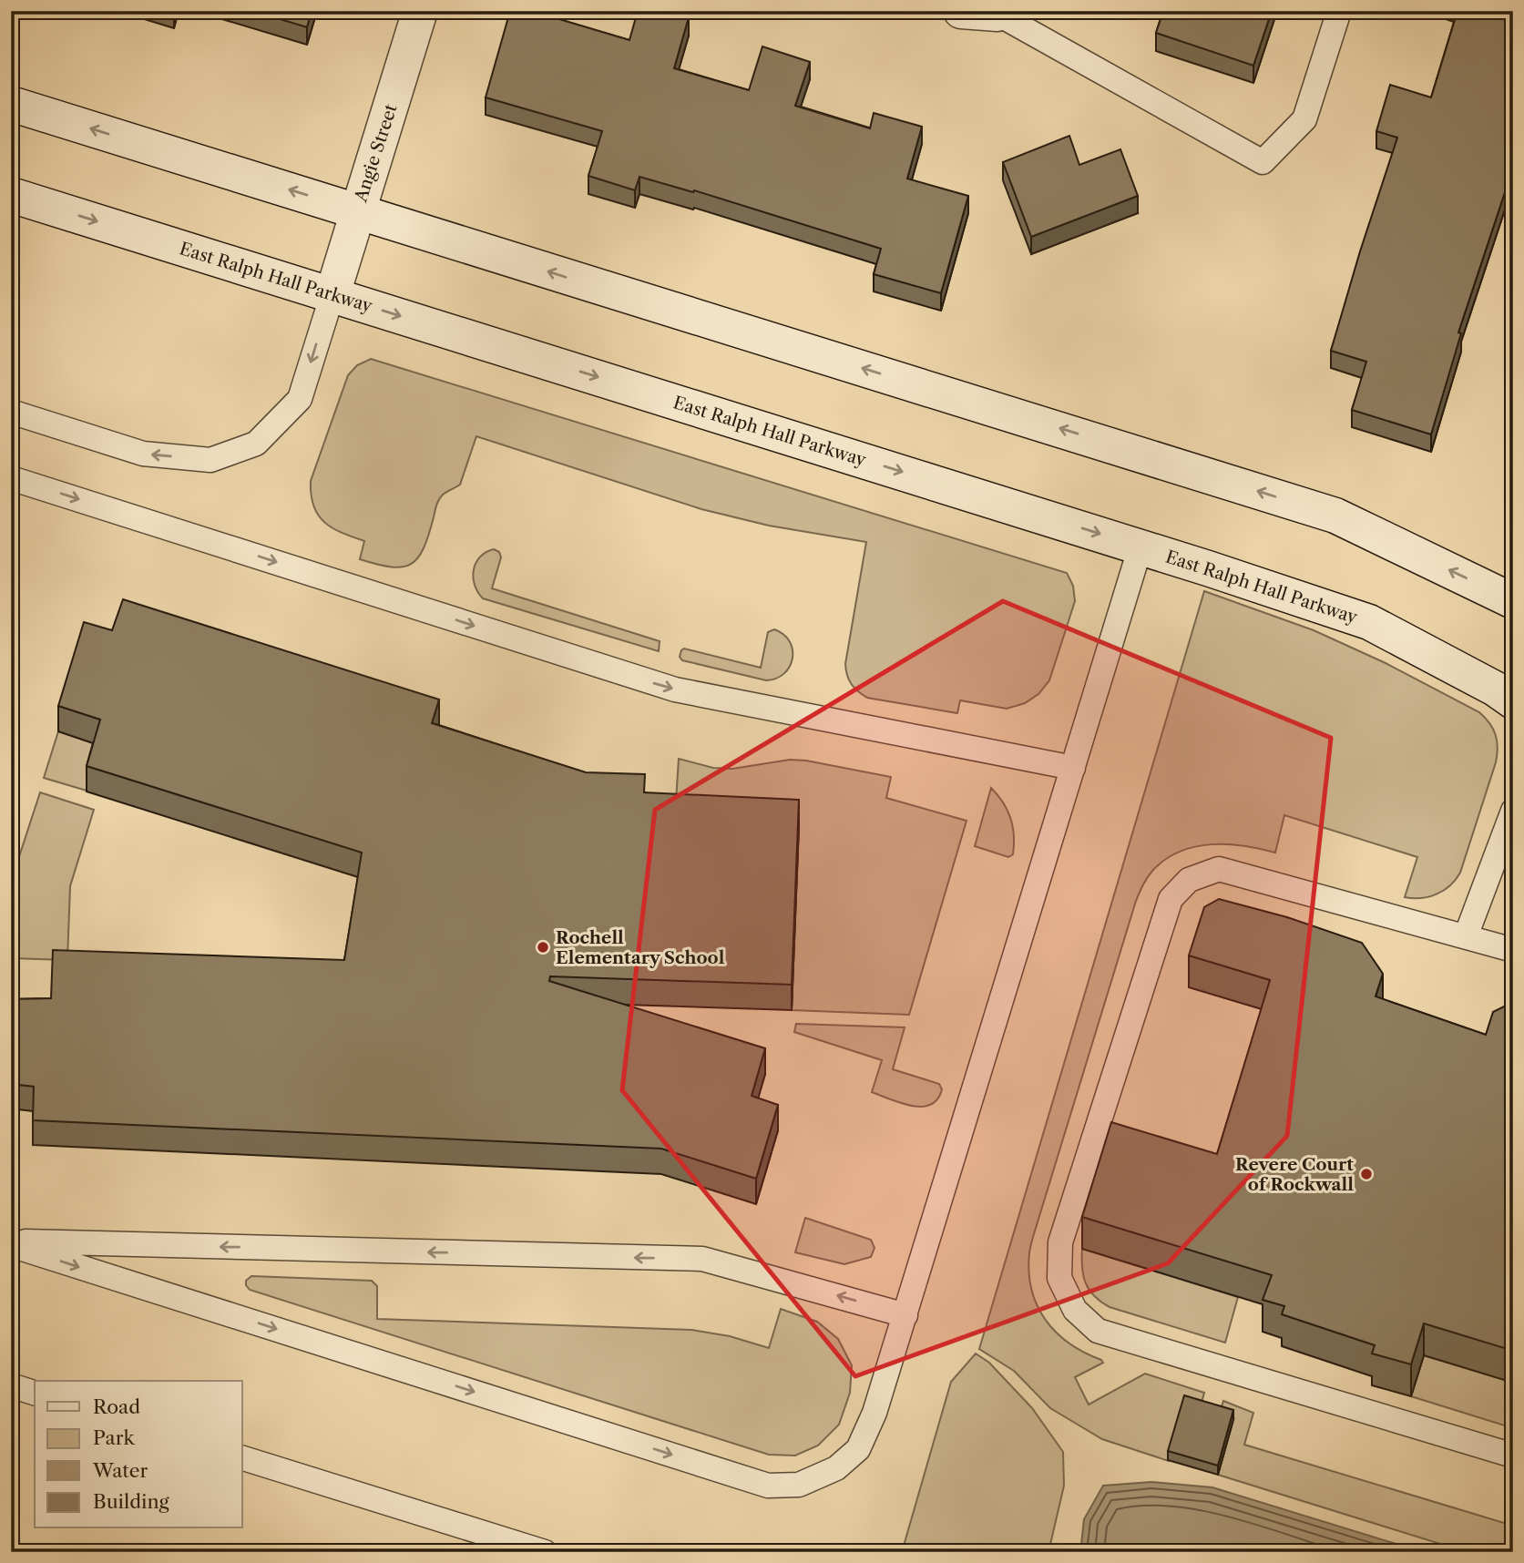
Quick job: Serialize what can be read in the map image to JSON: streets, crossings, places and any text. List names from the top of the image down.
{
  "streets": {
    "main road": ["Angie Street", "East Ralph Hall Parkway"]
  },
  "crossings": [
    ["Angie Street", "East Ralph Hall Parkway"]
  ],
  "places": ["Rochell Elementary School", "Revere Court of Rockwall"],
  "legend": [
    "Road",
    "Park",
    "Water",
    "Building"
  ]
}
